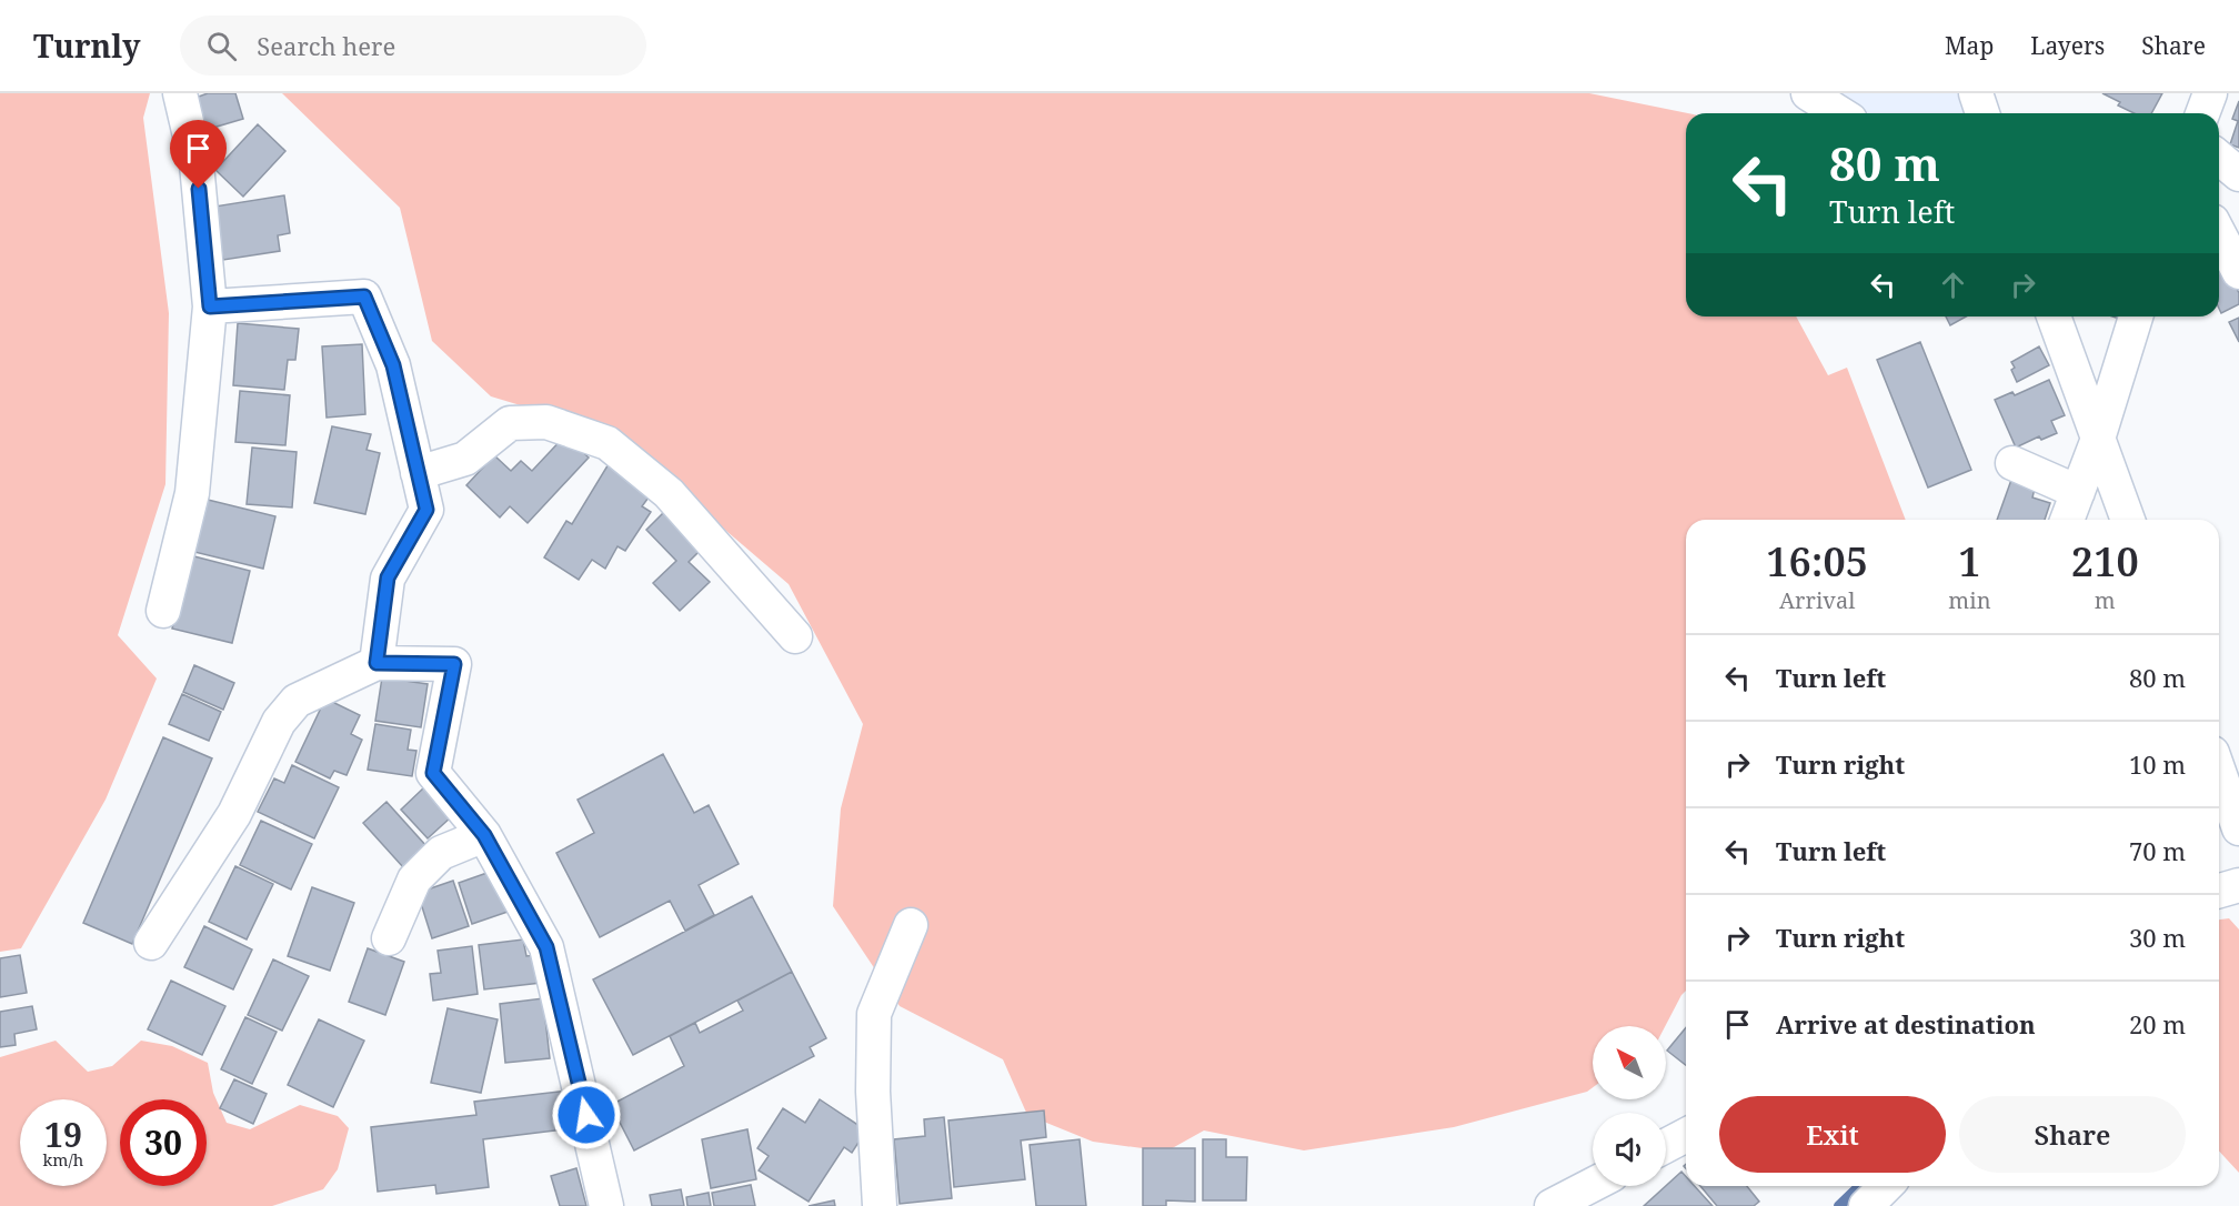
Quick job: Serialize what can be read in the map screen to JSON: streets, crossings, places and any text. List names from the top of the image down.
{
  "north": "top left",
  "page": {
    "header": "Turnly",
    "search": "Search here",
    "nav": ["Map", "Layers", "Share"],
    "turn": ["80 m", "Turn left"],
    "eta": [
      "16:05",
      "Arrival",
      "1",
      "min",
      "210",
      "m"
    ],
    "list": [
      {
        "name": "Turn left",
        "value": "80 m"
      },
      {
        "name": "Turn right",
        "value": "10 m"
      },
      {
        "name": "Turn left",
        "value": "70 m"
      },
      {
        "name": "Turn right",
        "value": "30 m"
      },
      {
        "name": "Arrive at destination",
        "value": "20 m"
      }
    ],
    "buttons": ["Exit", "Share"],
    "speed": "19 km/h",
    "limit": "30"
  }
}
